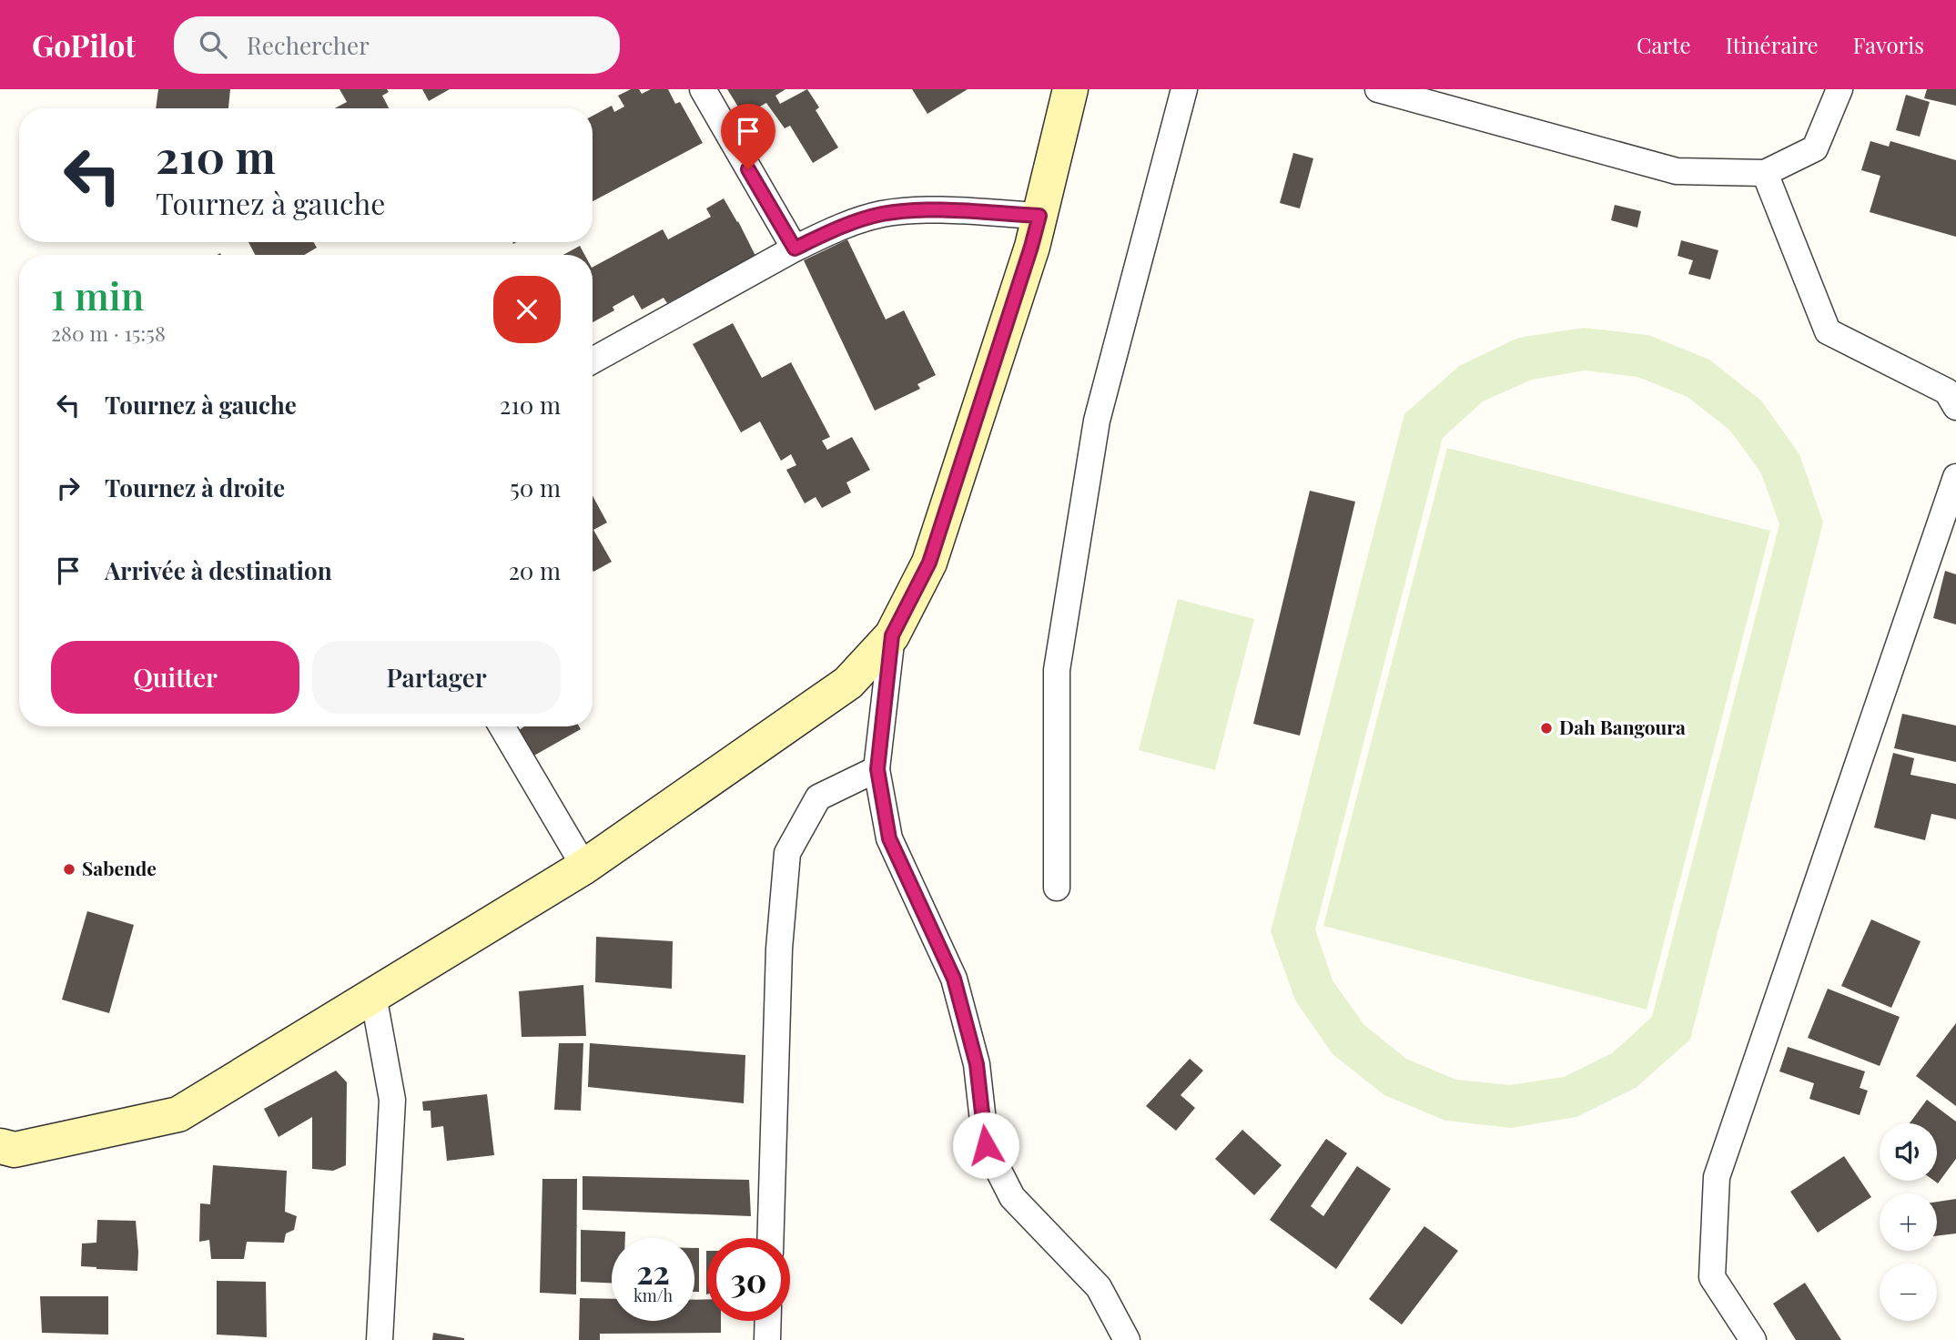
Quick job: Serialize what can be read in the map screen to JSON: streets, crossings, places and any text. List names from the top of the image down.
{
  "places": ["Dah Bangoura", "Sabende"],
  "page": {
    "header": "GoPilot",
    "search": "Rechercher",
    "nav": ["Carte", "Itinéraire", "Favoris"],
    "turn": ["210 m", "Tournez à gauche"],
    "heading": ["1 min", "280 m · 15:58"],
    "list": [
      {
        "name": "Tournez à gauche",
        "value": "210 m"
      },
      {
        "name": "Tournez à droite",
        "value": "50 m"
      },
      {
        "name": "Arrivée à destination",
        "value": "20 m"
      }
    ],
    "buttons": ["Quitter", "Partager"],
    "map_buttons": ["+", "−"],
    "speed": "22 km/h",
    "limit": "30"
  }
}
